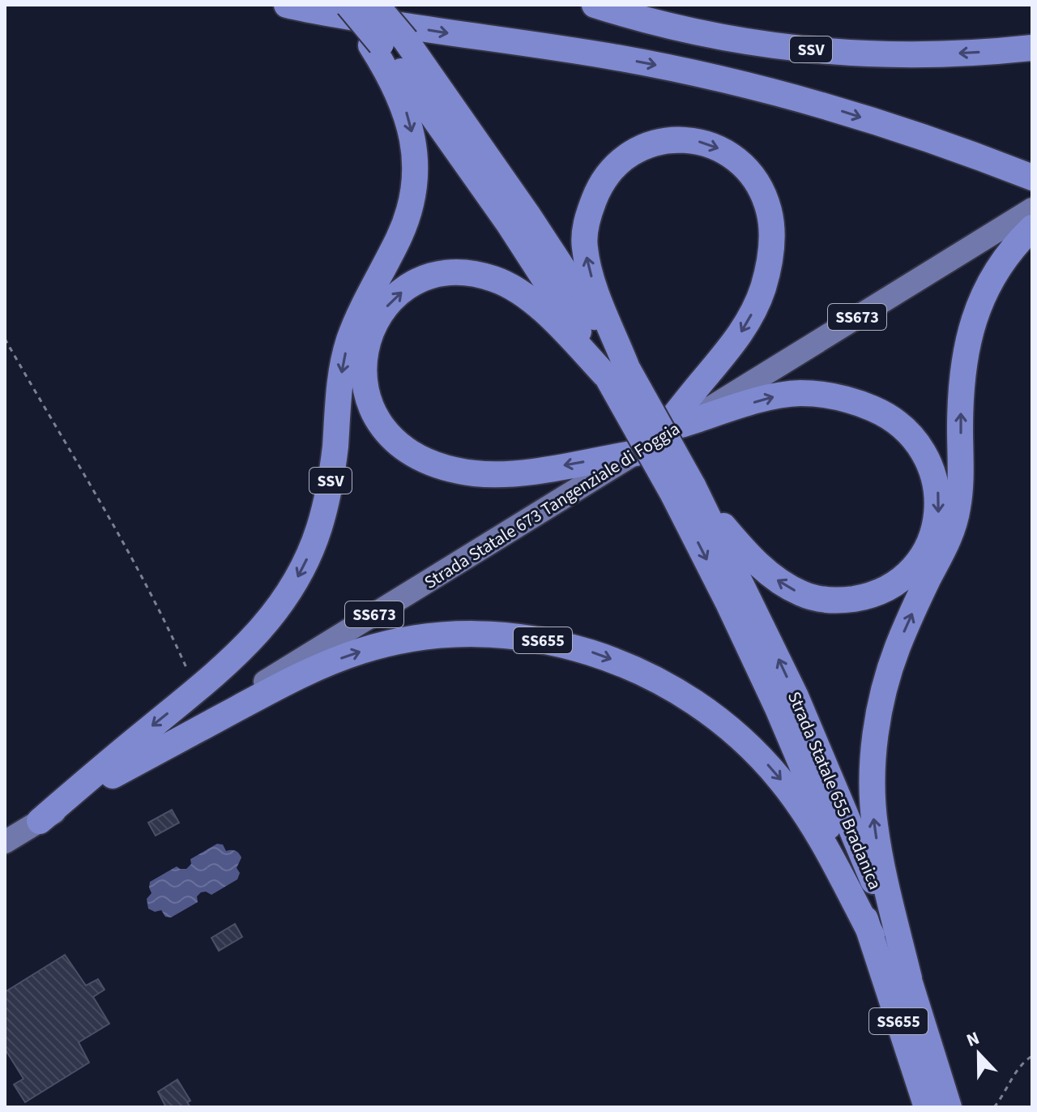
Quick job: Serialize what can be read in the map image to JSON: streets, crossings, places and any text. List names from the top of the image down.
{
  "streets": {
    "highway": ["SSV", "SS655", "Strada Statale 655 Bradanica"],
    "main road": ["SS673", "Strada Statale 673 Tangenziale di Foggia"]
  },
  "crossings": [
    ["SSV", "Strada Statale 673 Tangenziale di Foggia"],
    ["SSV", "Strada Statale 655 Bradanica"],
    ["Strada Statale 673 Tangenziale di Foggia", "SS655"],
    ["SS655", "Strada Statale 655 Bradanica"]
  ],
  "north": "top"
}
